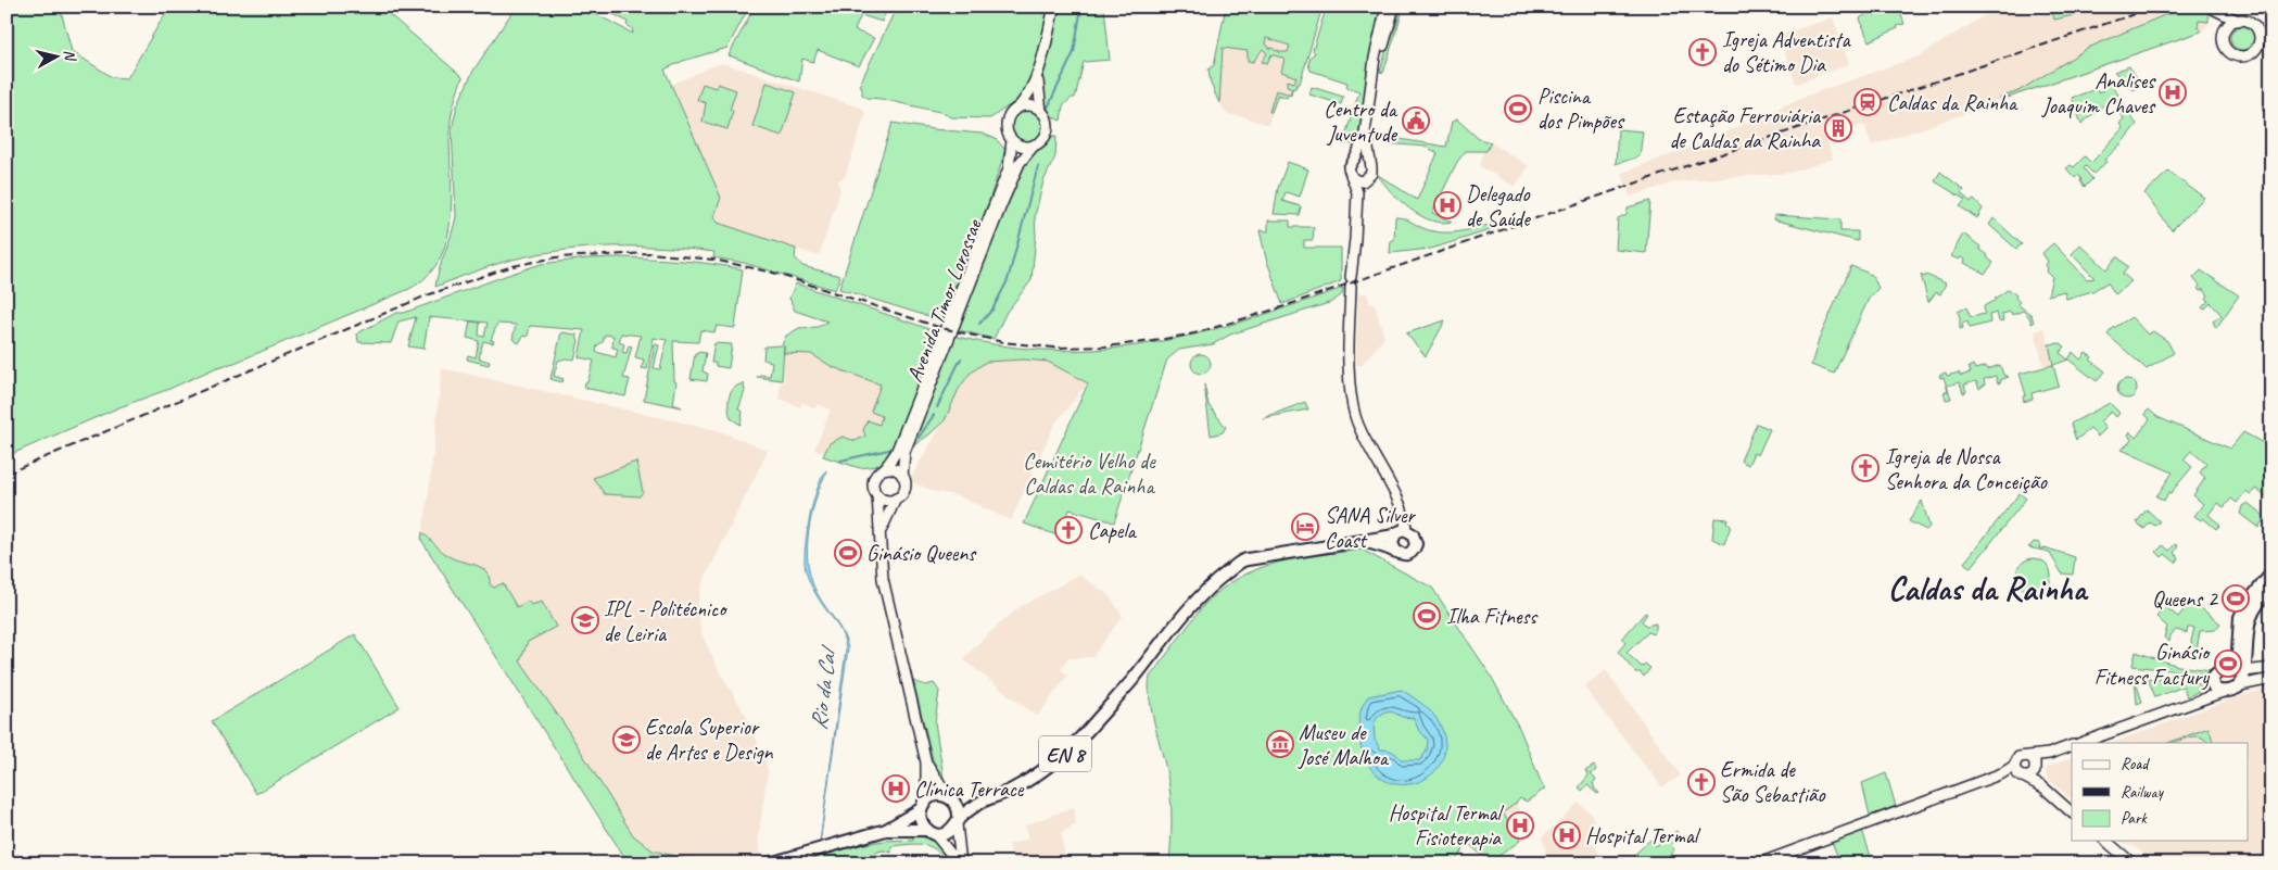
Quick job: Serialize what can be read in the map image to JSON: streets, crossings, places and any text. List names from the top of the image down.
{
  "streets": {
    "main road": ["Avenida Timor Lorossae", "EN 8"]
  },
  "districts": ["Caldas da Rainha"],
  "water": ["Rio da Cal"],
  "parks": ["Cemitério Velho de Caldas da Rainha"],
  "places": {
    "church": [
      "Igreja Adventista do Sétimo Dia",
      "Igreja de Nossa Senhora da Conceição",
      "Capela",
      "Ermida de São Sebastião"
    ],
    "hospital": [
      "Analises Joaquim Chaves",
      "Delegado de Saúde",
      "Clínica Terrace",
      "Hospital Termal Fisioterapia",
      "Hospital Termal"
    ],
    "station": ["Caldas da Rainha"],
    "sports": [
      "Piscina dos Pimpões",
      "Ginásio Queens",
      "Queens 2",
      "Ilha Fitness",
      "Ginásio Fitness Factury"
    ],
    "public building": ["Centro da Juventude"],
    "building": ["Estação Ferroviária de Caldas da Rainha"],
    "hotel": ["SANA Silver Coast"],
    "school or university": ["IPL - Politécnico de Leiria", "Escola Superior de Artes e Design"],
    "museum": ["Museu de José Malhoa"]
  },
  "legend": ["Road", "Railway", "Park"],
  "north": "right"
}
